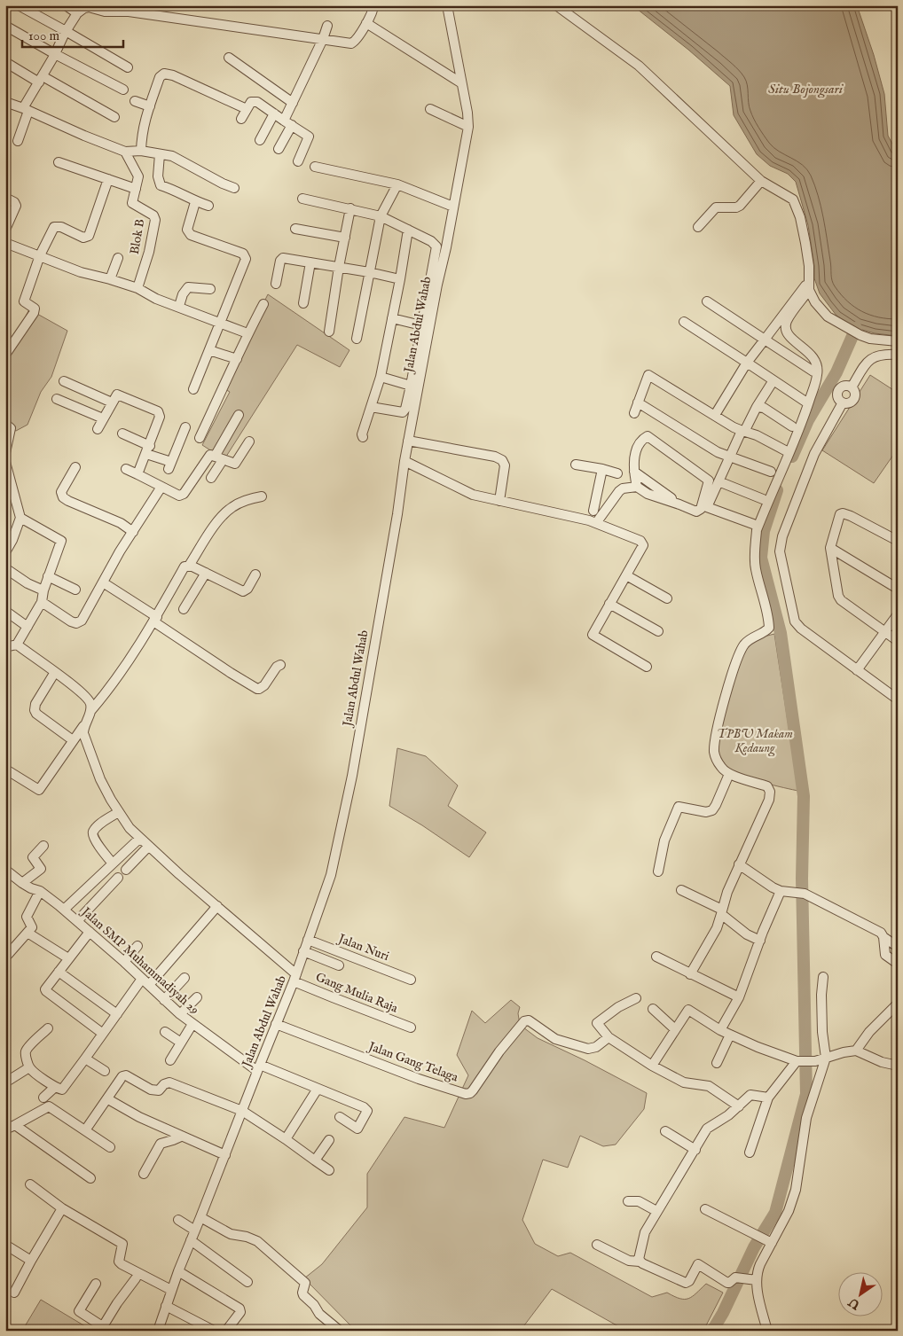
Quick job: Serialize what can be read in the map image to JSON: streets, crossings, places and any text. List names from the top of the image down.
{
  "streets": {
    "street": [
      "Blok B",
      "Jalan Abdul Wahab",
      "Jalan Nuri",
      "Jalan SMP Muhammadiyah 29",
      "Gang Mulia Raja",
      "Jalan Gang Telaga"
    ]
  },
  "crossings": [
    ["Jalan Abdul Wahab", "Jalan Nuri"],
    ["Jalan Abdul Wahab", "Jalan SMP Muhammadiyah 29"],
    ["Jalan Abdul Wahab", "Gang Mulia Raja"],
    ["Jalan Abdul Wahab", "Jalan Gang Telaga"]
  ],
  "water": ["Situ Bojongsari"],
  "parks": ["TPBU Makam Kedaung"],
  "scale_bar": "100 m",
  "north": "bottom left"
}
